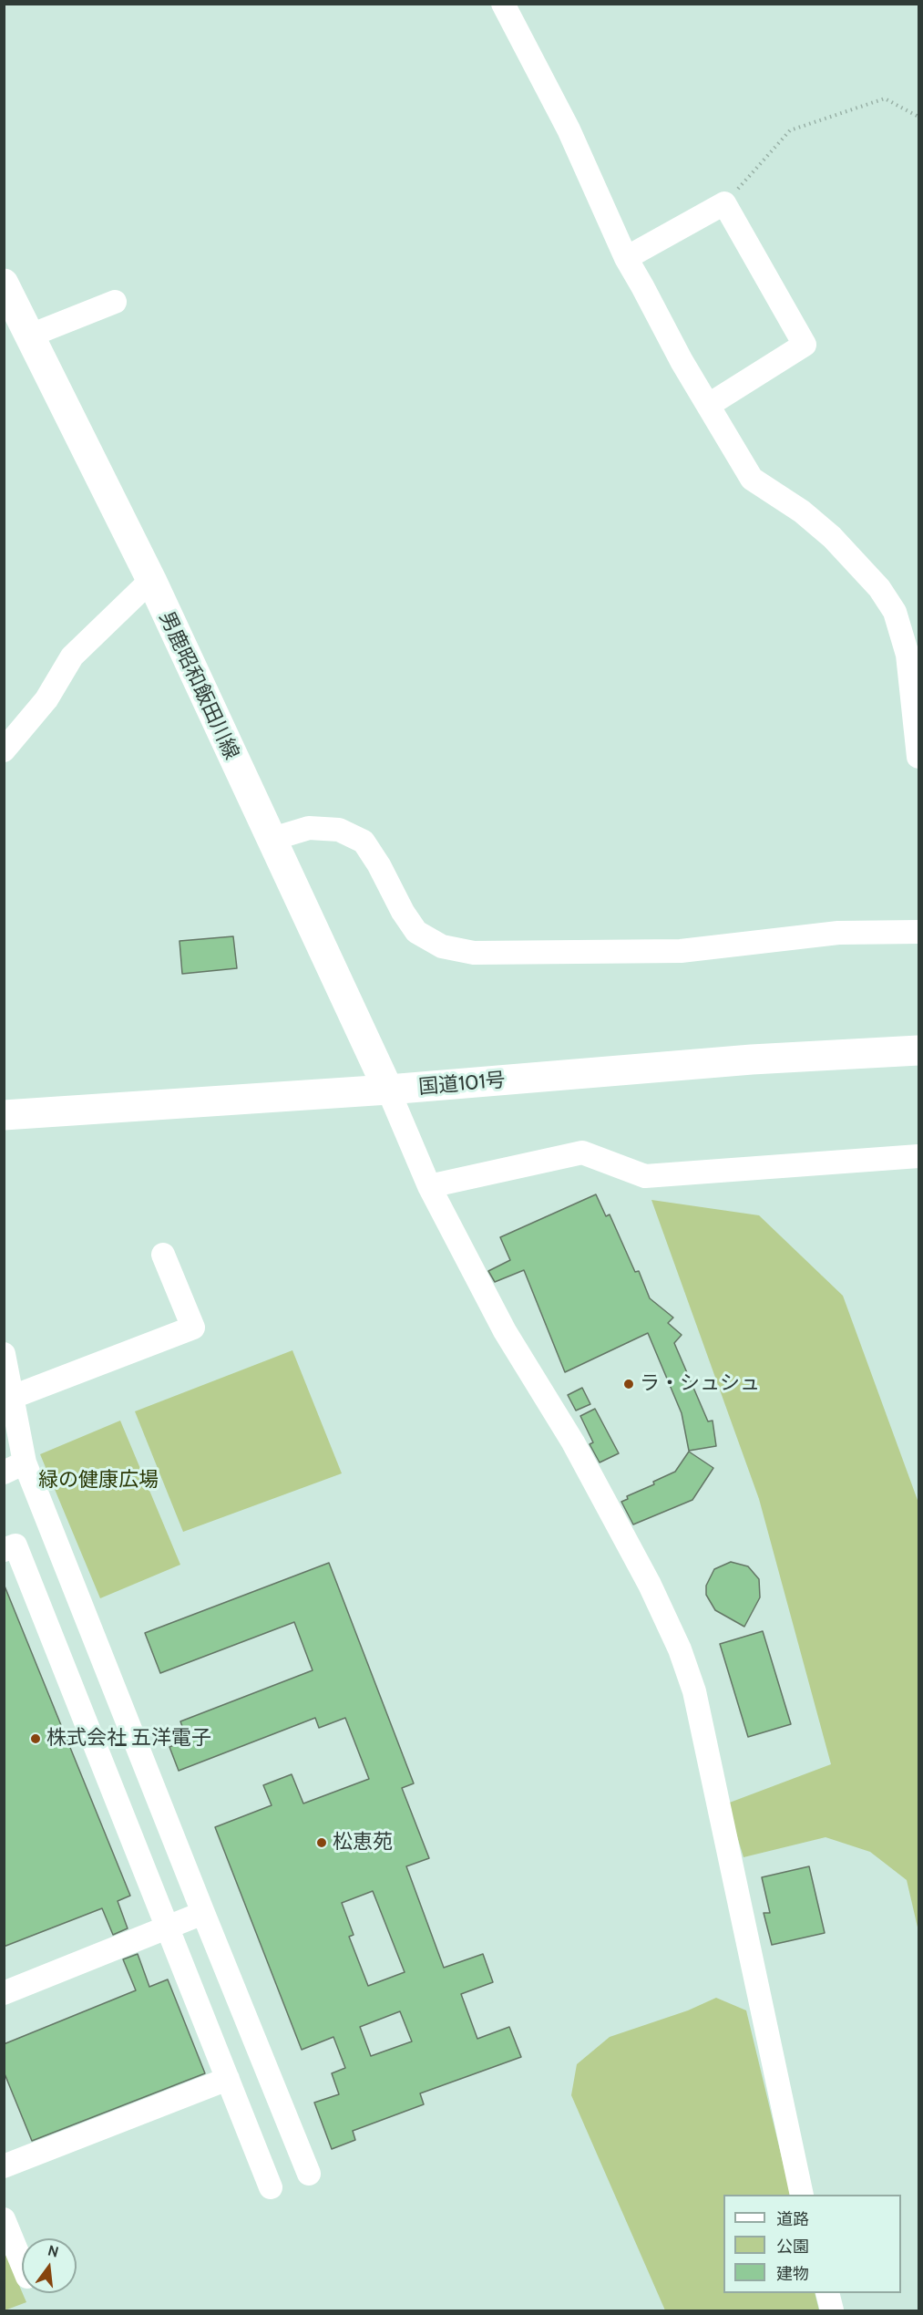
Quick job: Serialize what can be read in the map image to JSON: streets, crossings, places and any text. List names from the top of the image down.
{
  "streets": {
    "main road": ["男鹿昭和飯田川線", "国道101号"]
  },
  "crossings": [
    ["男鹿昭和飯田川線", "国道101号"]
  ],
  "parks": ["緑の健康広場"],
  "places": ["ラ・シュシュ", "株式会社 五洋電子", "松恵苑"],
  "legend": ["道路", "公園", "建物"],
  "north": "top"
}
